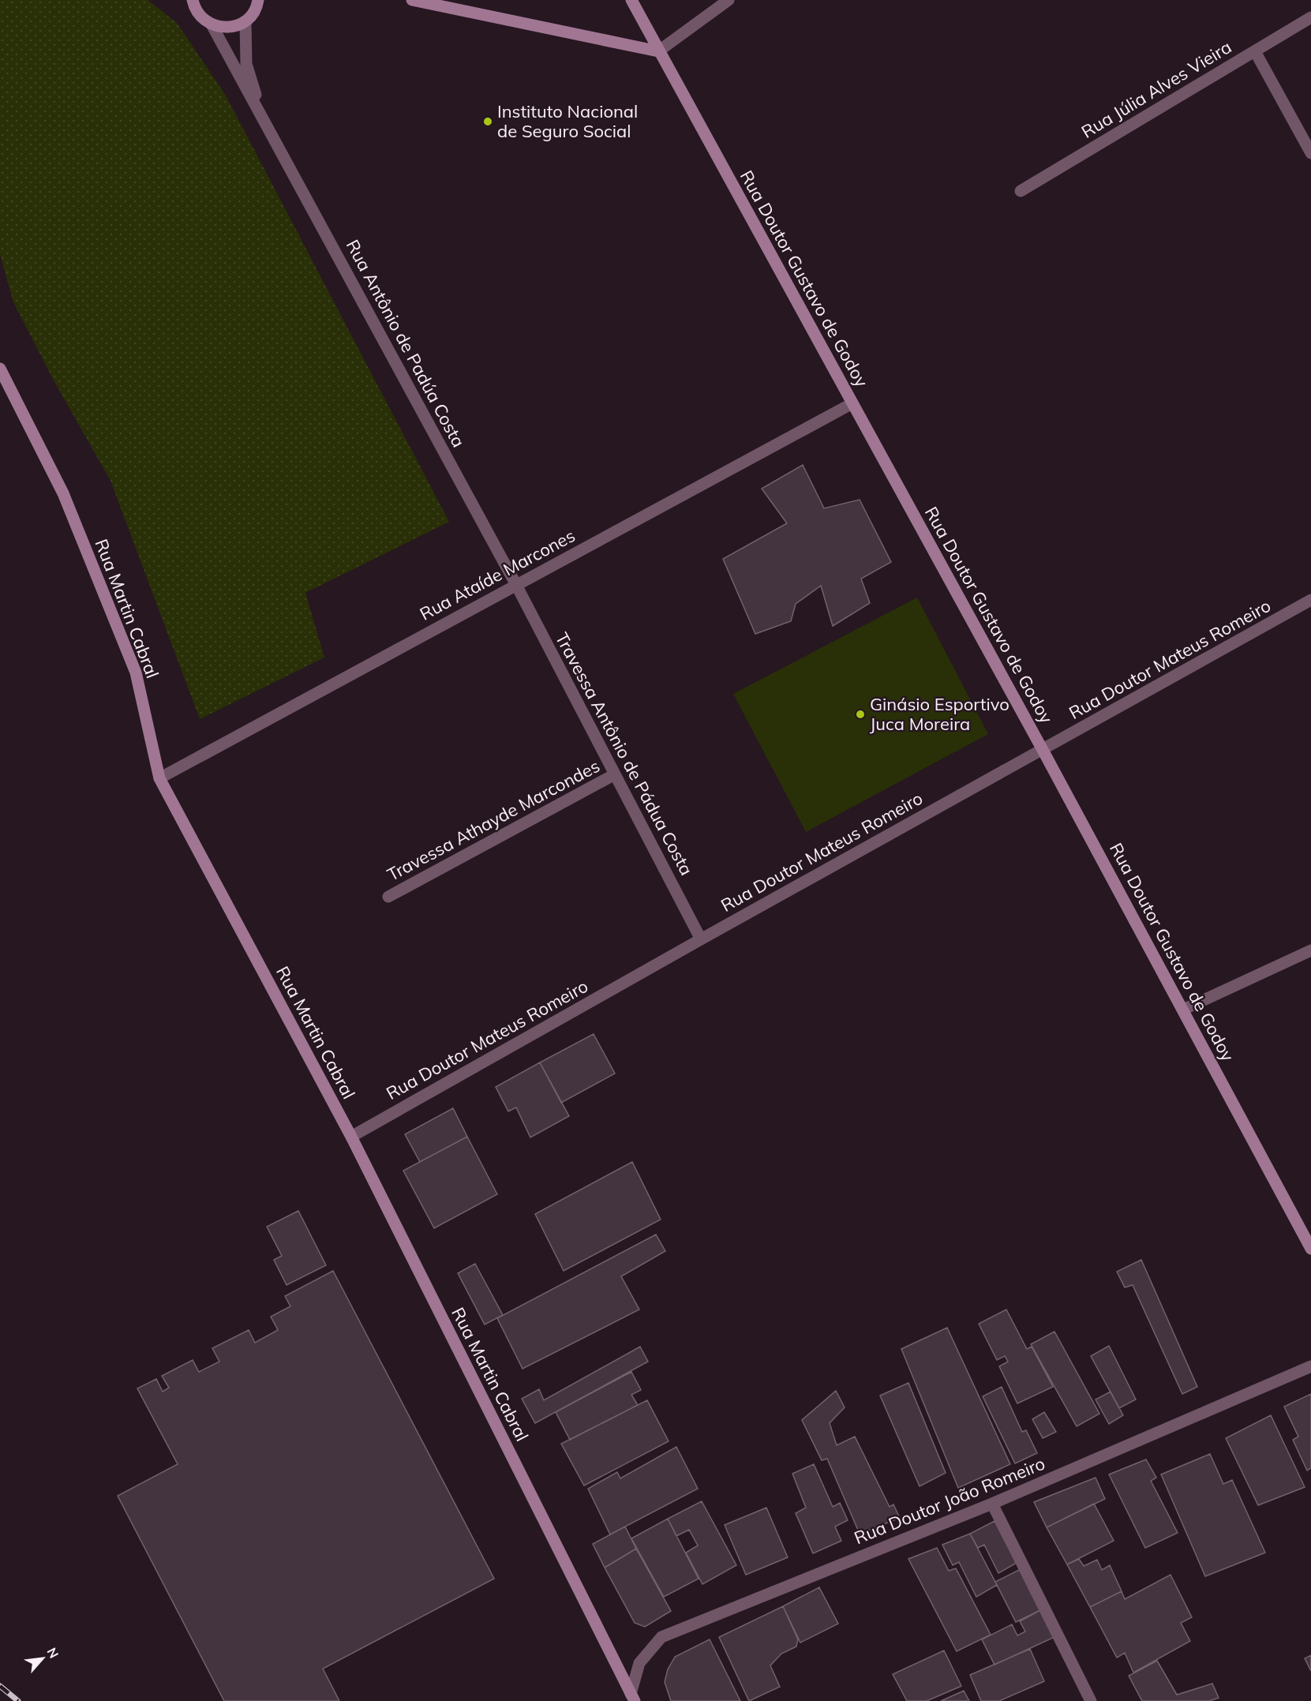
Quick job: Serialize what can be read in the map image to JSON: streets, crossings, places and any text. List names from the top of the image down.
{
  "streets": {
    "main road": ["Rua Doutor Gustavo de Godoy", "Rua Martin Cabral"],
    "street": [
      "Rua Júlia Alves Vieira",
      "Rua Antônio de Padúa Costa",
      "Rua Ataíde Marcones",
      "Rua Doutor Mateus Romeiro",
      "Travessa Antônio de Pádua Costa",
      "Travessa Athayde Marcondes",
      "Rua Doutor João Romeiro"
    ]
  },
  "crossings": [
    ["Rua Doutor Gustavo de Godoy", "Rua Ataíde Marcones"],
    ["Rua Doutor Gustavo de Godoy", "Rua Doutor Mateus Romeiro"],
    ["Rua Antônio de Padúa Costa", "Rua Ataíde Marcones"],
    ["Rua Antônio de Padúa Costa", "Travessa Antônio de Pádua Costa"],
    ["Rua Ataíde Marcones", "Rua Martin Cabral"],
    ["Rua Ataíde Marcones", "Travessa Antônio de Pádua Costa"],
    ["Rua Martin Cabral", "Rua Doutor Mateus Romeiro"],
    ["Rua Martin Cabral", "Rua Doutor João Romeiro"],
    ["Rua Doutor Mateus Romeiro", "Travessa Antônio de Pádua Costa"],
    ["Travessa Antônio de Pádua Costa", "Travessa Athayde Marcondes"]
  ],
  "places": ["Instituto Nacional de Seguro Social", "Ginásio Esportivo Juca Moreira"],
  "north": "top right"
}
